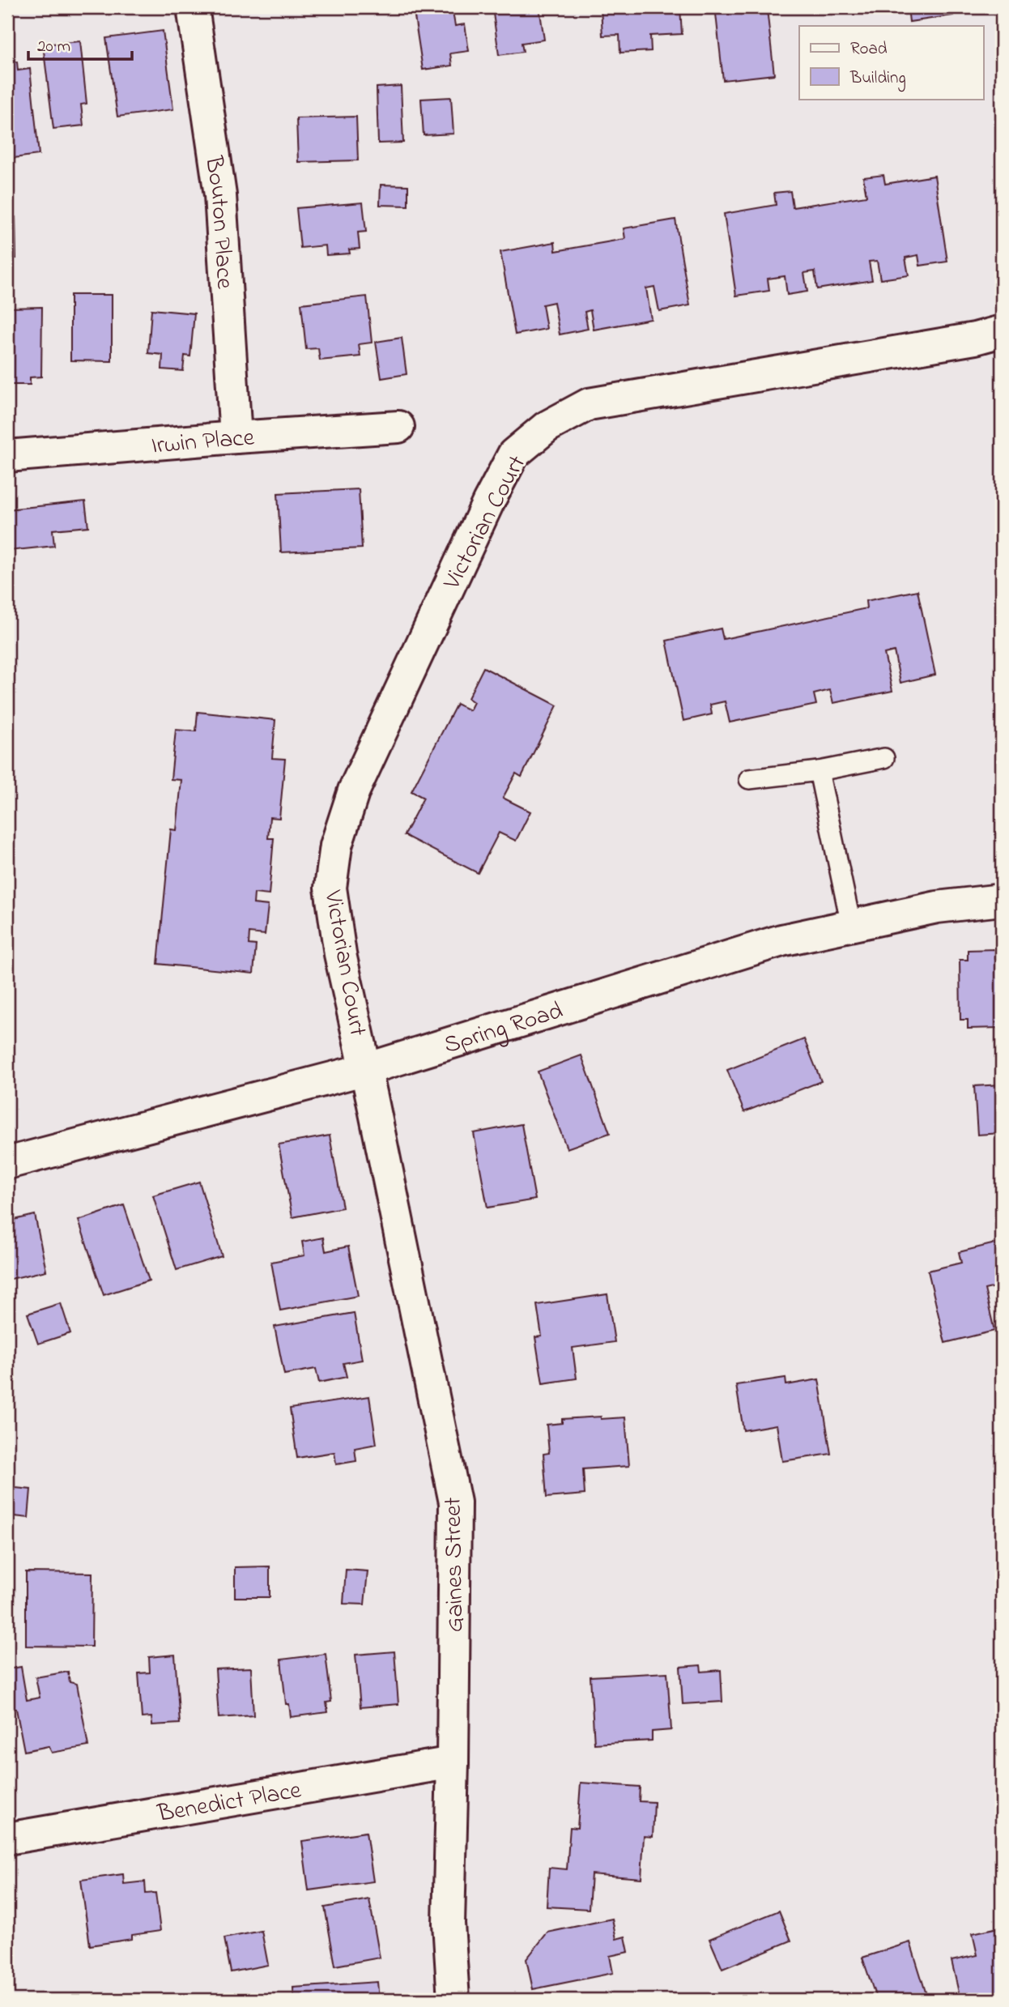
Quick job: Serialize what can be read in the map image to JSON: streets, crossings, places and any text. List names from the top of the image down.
{
  "streets": {
    "street": [
      "Bouton Place",
      "Irwin Place",
      "Victorian Court",
      "Spring Road",
      "Gaines Street",
      "Benedict Place"
    ]
  },
  "crossings": [
    ["Bouton Place", "Irwin Place"],
    ["Victorian Court", "Spring Road"],
    ["Victorian Court", "Gaines Street"],
    ["Spring Road", "Gaines Street"],
    ["Gaines Street", "Benedict Place"]
  ],
  "legend": ["Road", "Building"],
  "scale_bar": "20 m"
}
